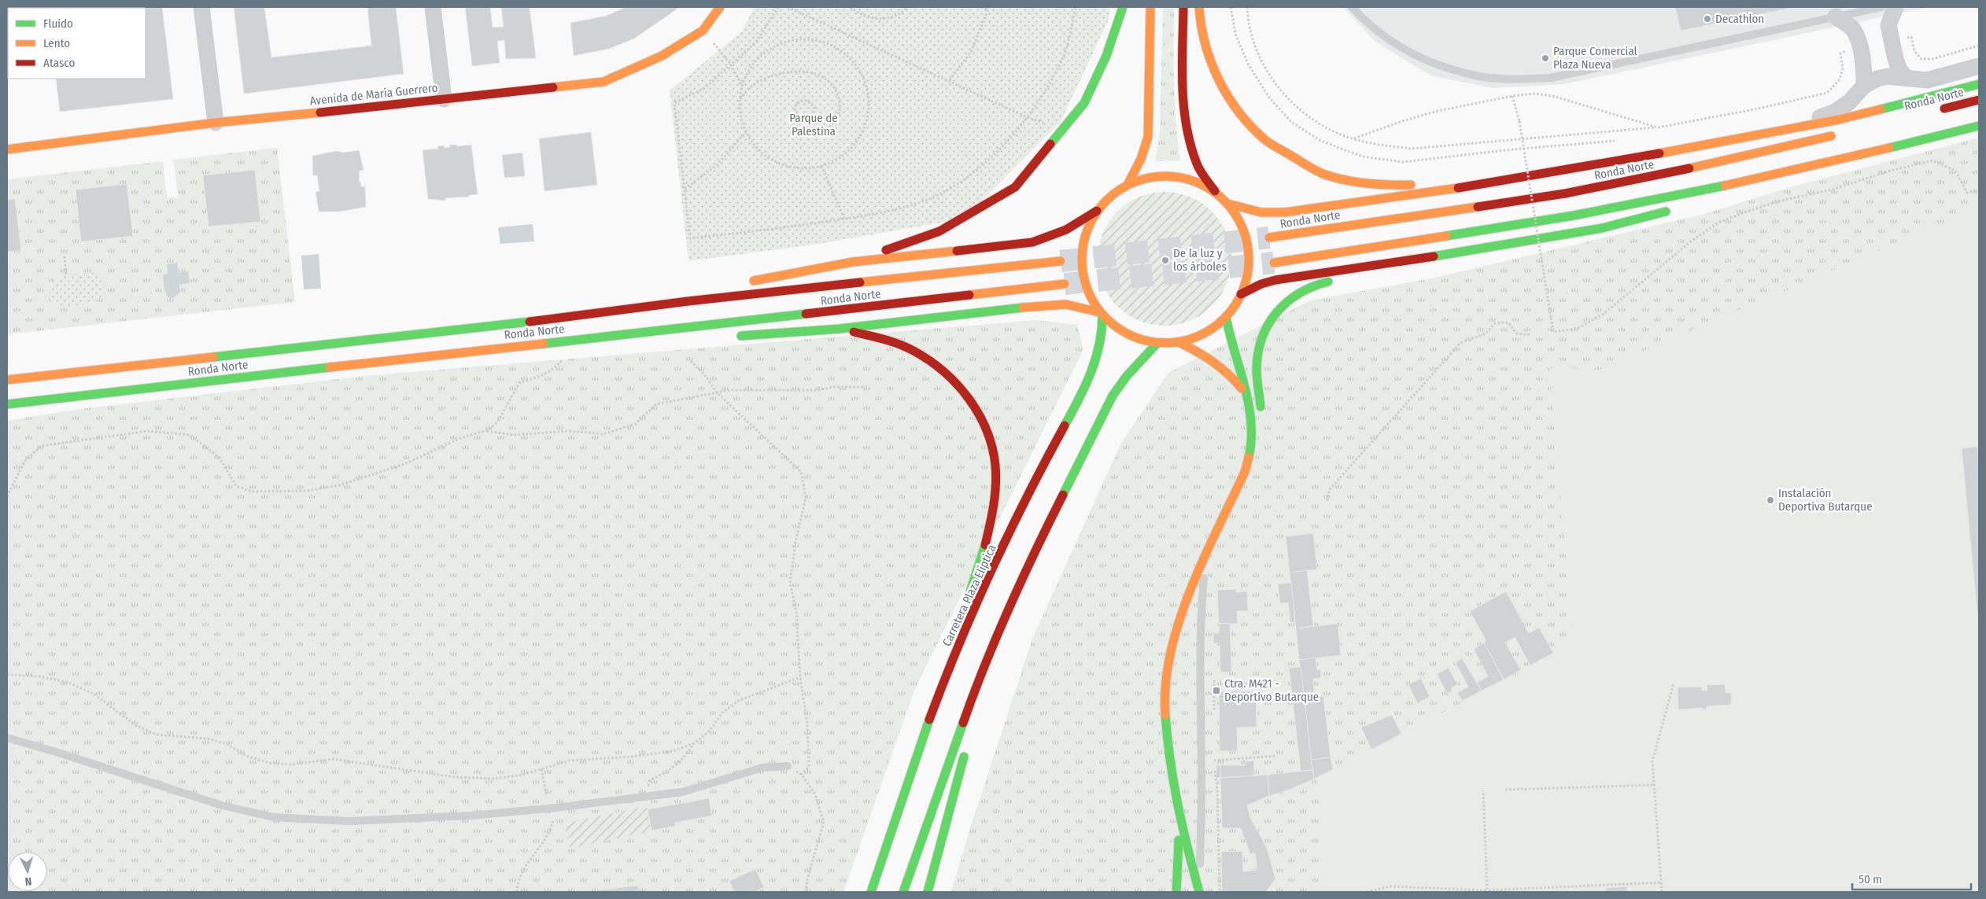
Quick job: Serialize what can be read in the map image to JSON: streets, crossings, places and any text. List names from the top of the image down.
{
  "streets": {
    "main road": ["Avenida de María Guerrero", "Ronda Norte", "Carretera Plaza Elíptica"]
  },
  "parks": ["Parque de Palestina"],
  "places": {
    "other": [
      "Decathlon",
      "Parque Comercial Plaza Nueva",
      "De la luz y los árboles",
      "Instalación Deportiva Butarque"
    ],
    "transit": ["Ctra. M421 - Deportivo Butarque"]
  },
  "legend": ["Fluido", "Lento", "Atasco"],
  "scale_bar": "50 m",
  "north": "bottom"
}
